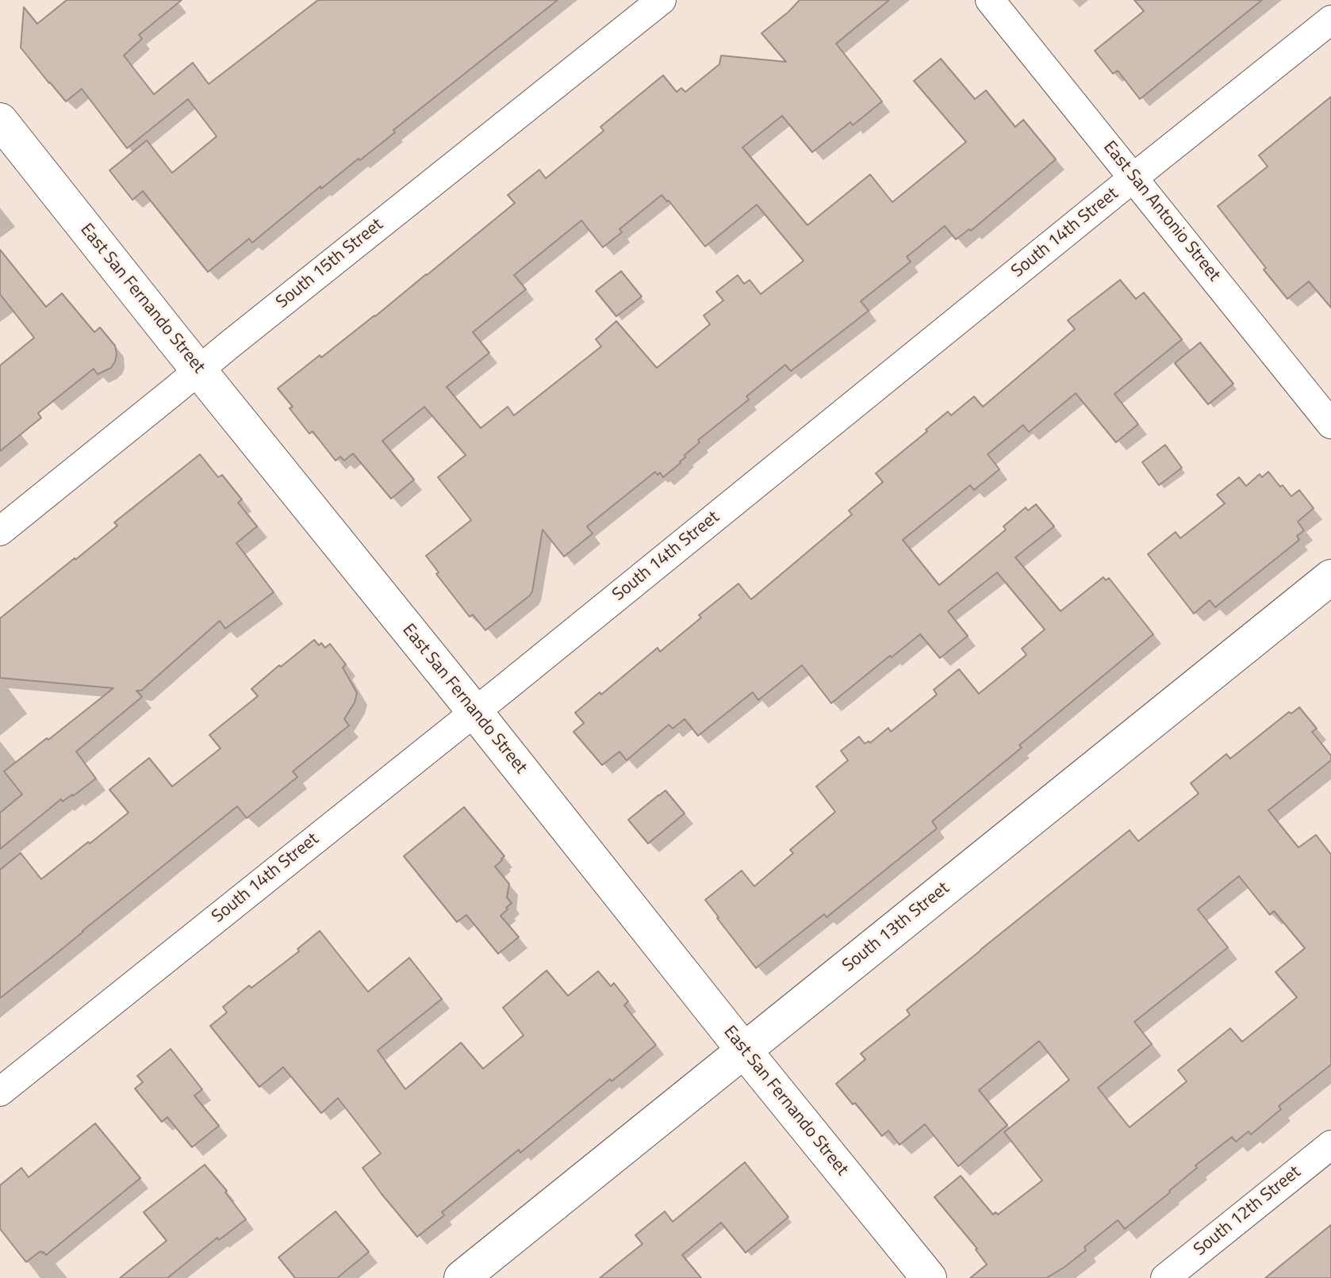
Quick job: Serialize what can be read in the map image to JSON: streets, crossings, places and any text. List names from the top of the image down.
{
  "streets": {
    "street": [
      "East San Antonio Street",
      "South 14th Street",
      "South 15th Street",
      "East San Fernando Street",
      "South 13th Street",
      "South 12th Street"
    ]
  },
  "crossings": [
    ["East San Antonio Street", "South 14th Street"],
    ["South 14th Street", "East San Fernando Street"],
    ["South 15th Street", "East San Fernando Street"],
    ["East San Fernando Street", "South 13th Street"]
  ]
}
